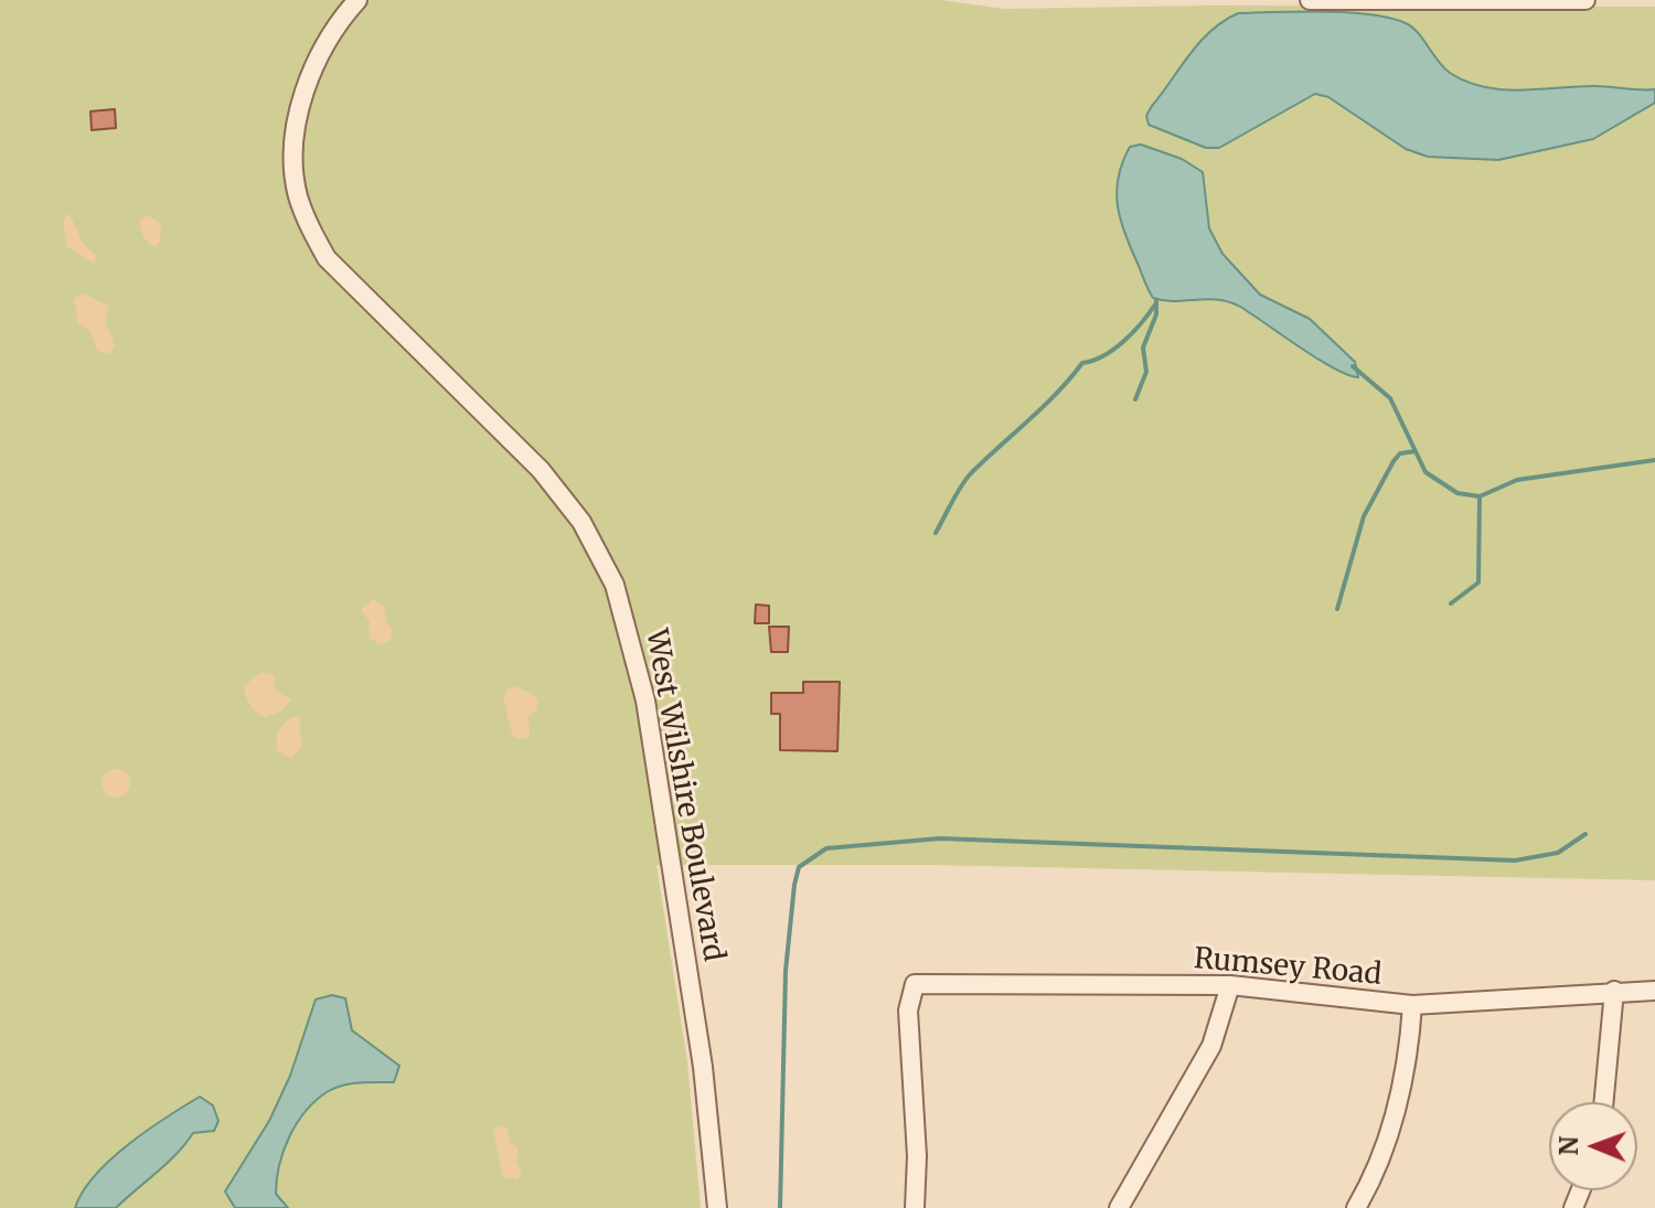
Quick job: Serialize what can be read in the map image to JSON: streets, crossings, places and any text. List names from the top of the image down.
{
  "streets": {
    "street": ["West Wilshire Boulevard", "Rumsey Road"]
  },
  "north": "left"
}
